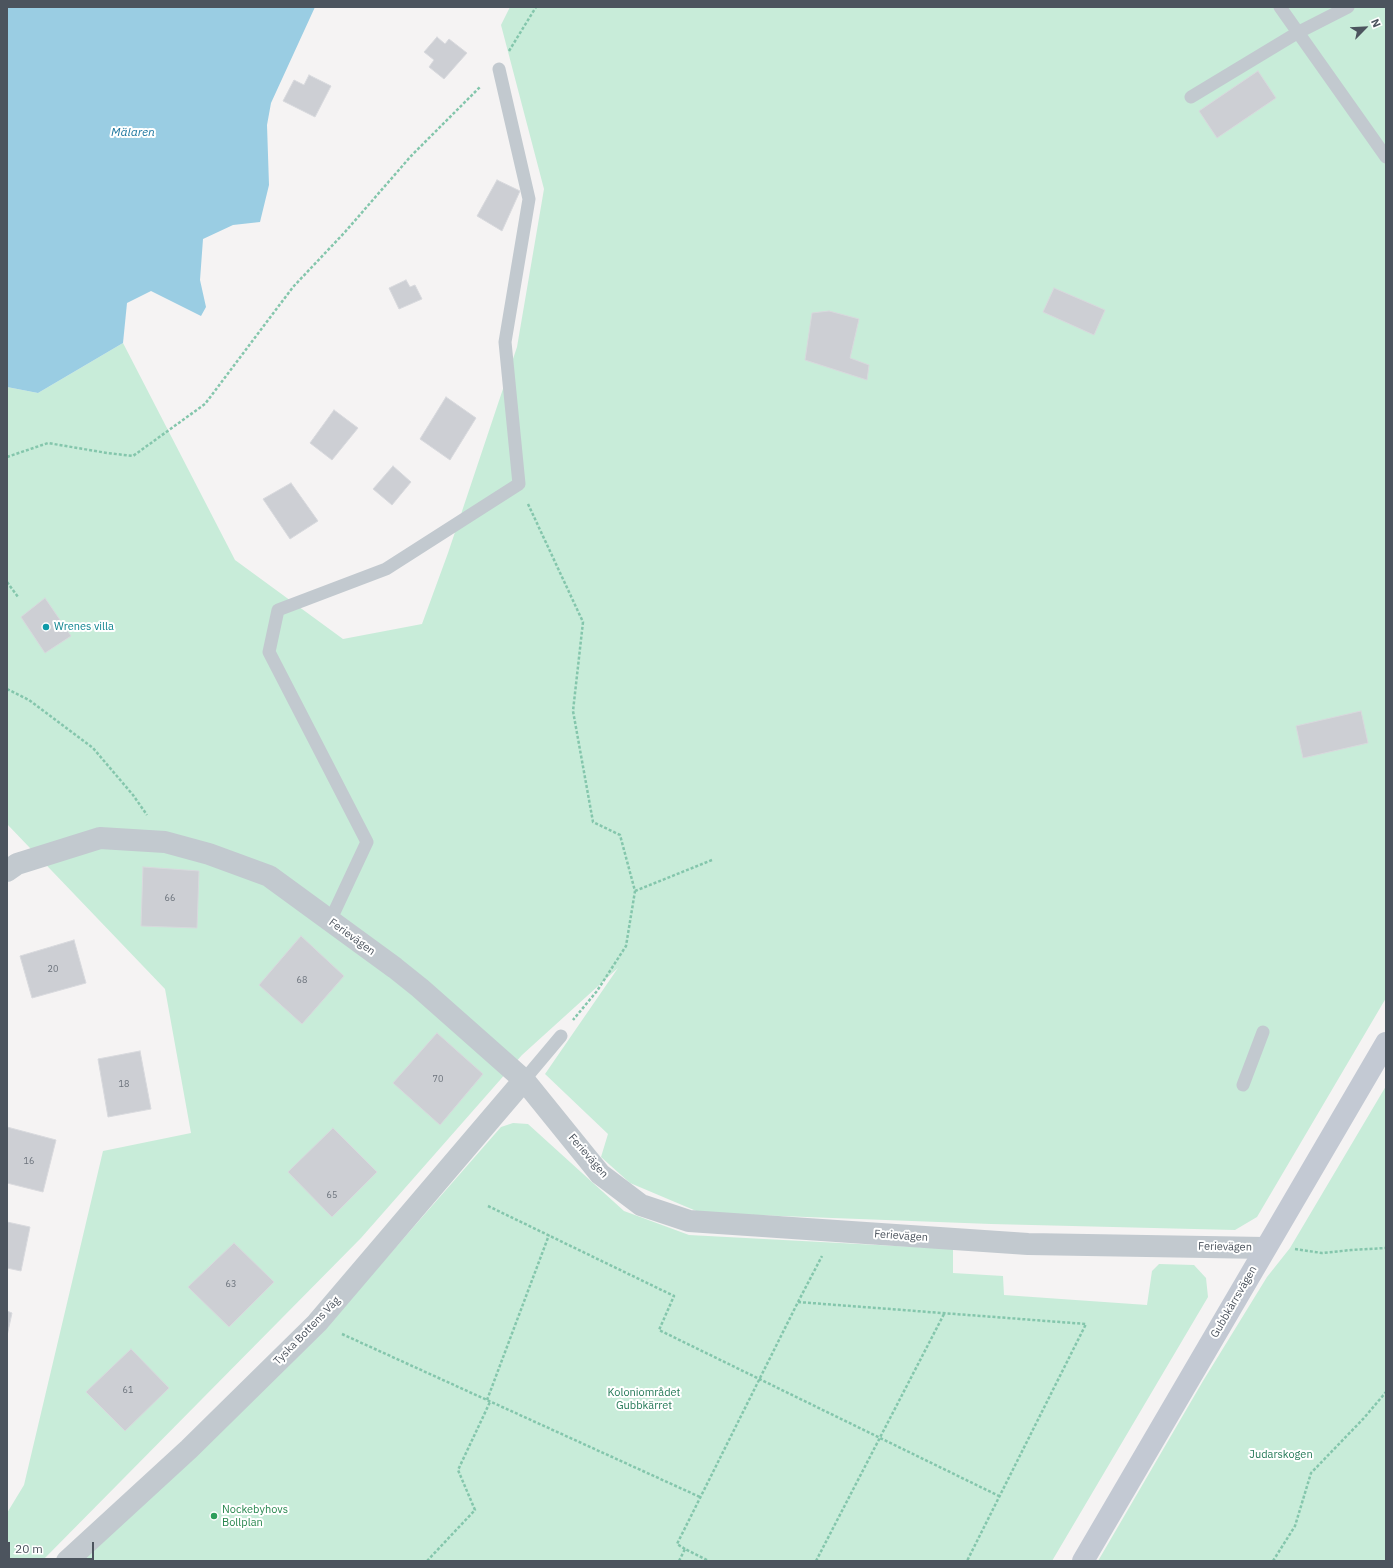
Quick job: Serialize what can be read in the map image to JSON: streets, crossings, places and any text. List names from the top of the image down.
{
  "streets": {
    "street": ["Ferievägen", "Gubbkärrsvägen", "Tyska Bottens Väg"]
  },
  "crossings": [
    ["Ferievägen", "Gubbkärrsvägen"],
    ["Ferievägen", "Tyska Bottens Väg"]
  ],
  "water": ["Mälaren"],
  "parks": ["Koloniområdet Gubbkärret", "Judarskogen"],
  "places": ["Wrenes villa", "Nockebyhovs Bollplan"],
  "house_numbers": [
    "66",
    "20",
    "68",
    "70",
    "18",
    "16",
    "65",
    "63",
    "61"
  ],
  "scale_bar": "20 m",
  "north": "top right"
}
